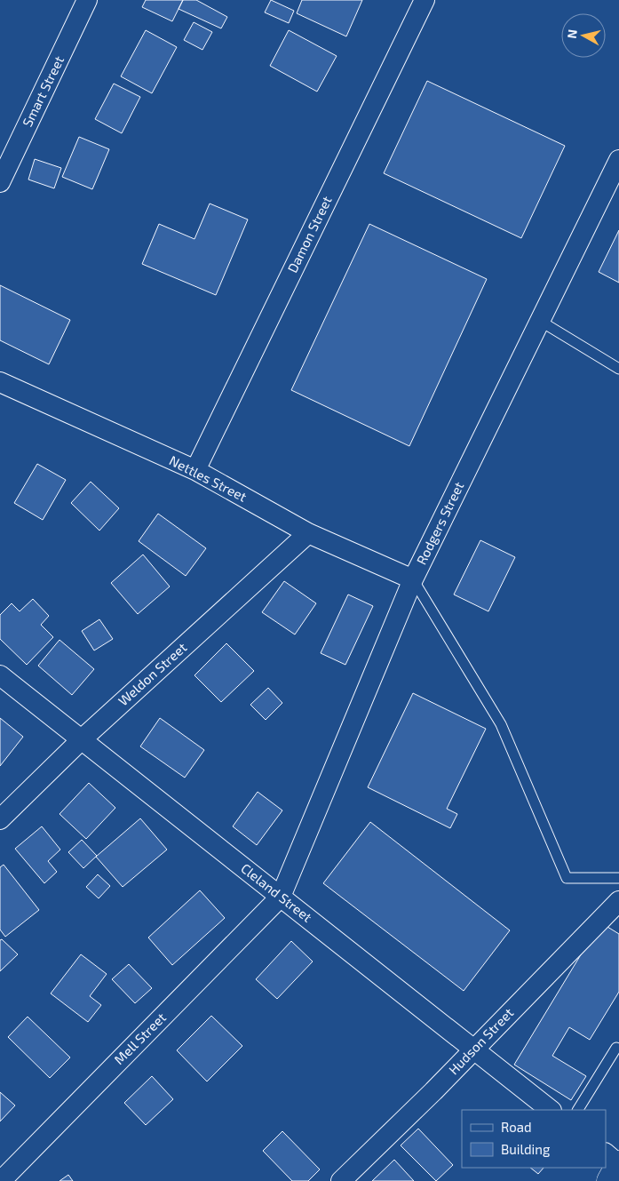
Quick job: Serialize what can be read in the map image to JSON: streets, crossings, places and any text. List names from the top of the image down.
{
  "streets": {
    "street": [
      "Smart Street",
      "Damon Street",
      "Nettles Street",
      "Rodgers Street",
      "Weldon Street",
      "Cleland Street",
      "Mell Street",
      "Hudson Street"
    ]
  },
  "crossings": [
    ["Damon Street", "Nettles Street"],
    ["Nettles Street", "Rodgers Street"],
    ["Nettles Street", "Weldon Street"],
    ["Rodgers Street", "Cleland Street"],
    ["Rodgers Street", "Mell Street"],
    ["Weldon Street", "Cleland Street"],
    ["Cleland Street", "Mell Street"],
    ["Cleland Street", "Hudson Street"]
  ],
  "legend": ["Road", "Building"],
  "north": "left"
}
